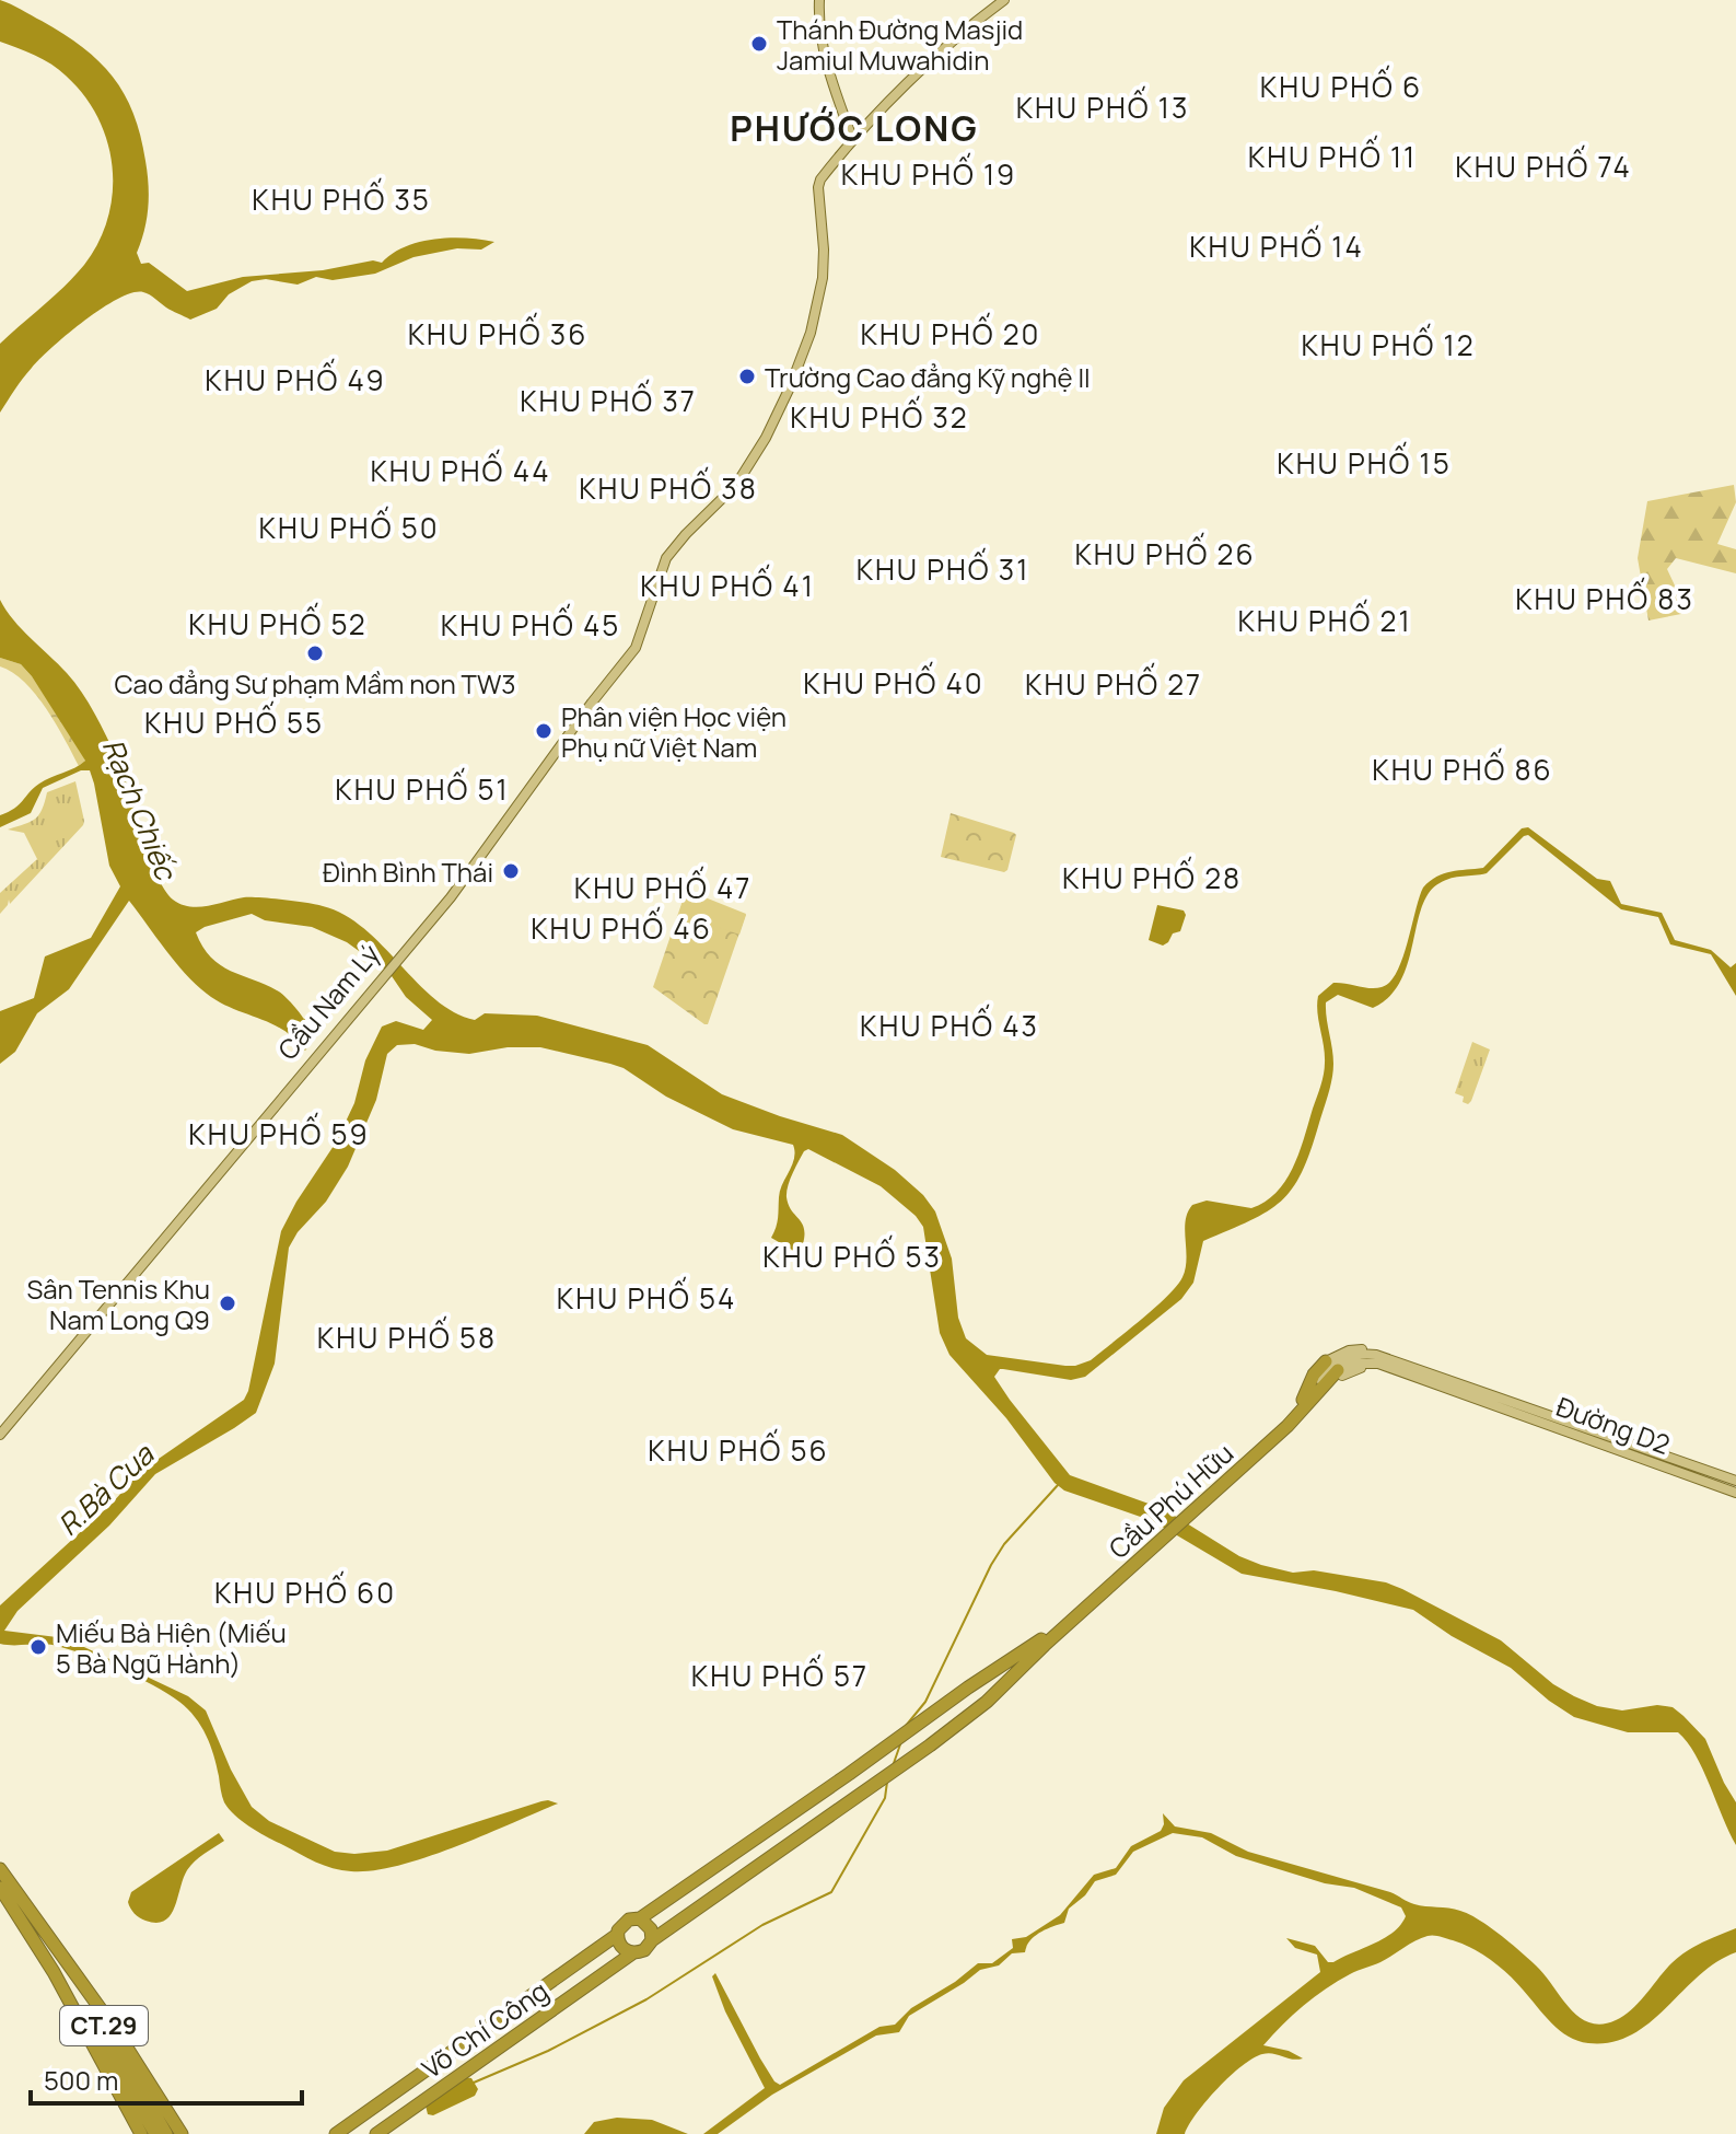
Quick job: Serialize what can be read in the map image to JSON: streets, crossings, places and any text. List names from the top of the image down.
{
  "streets": {
    "highway": ["Cầu Phú Hữu", "CT.29", "Võ Chí Công"],
    "main road": ["Cầu Nam Lý", "Đường D2"]
  },
  "districts": [
    "KHU PHỐ 6",
    "KHU PHỐ 13",
    "PHƯỚC LONG",
    "KHU PHỐ 11",
    "KHU PHỐ 74",
    "KHU PHỐ 19",
    "KHU PHỐ 35",
    "KHU PHỐ 14",
    "KHU PHỐ 36",
    "KHU PHỐ 20",
    "KHU PHỐ 12",
    "KHU PHỐ 49",
    "KHU PHỐ 37",
    "KHU PHỐ 32",
    "KHU PHỐ 15",
    "KHU PHỐ 44",
    "KHU PHỐ 38",
    "KHU PHỐ 50",
    "KHU PHỐ 26",
    "KHU PHỐ 31",
    "KHU PHỐ 41",
    "KHU PHỐ 83",
    "KHU PHỐ 21",
    "KHU PHỐ 52",
    "KHU PHỐ 45",
    "KHU PHỐ 40",
    "KHU PHỐ 27",
    "KHU PHỐ 55",
    "KHU PHỐ 86",
    "KHU PHỐ 51",
    "KHU PHỐ 28",
    "KHU PHỐ 47",
    "KHU PHỐ 46",
    "KHU PHỐ 43",
    "KHU PHỐ 59",
    "KHU PHỐ 53",
    "KHU PHỐ 54",
    "KHU PHỐ 58",
    "KHU PHỐ 56",
    "KHU PHỐ 60",
    "KHU PHỐ 57"
  ],
  "water": ["Rạch Chiếc", "R.Bà Cua"],
  "places": [
    "Thánh Đường Masjid Jamiul Muwahidin",
    "Trường Cao đẳng Kỹ nghệ II",
    "Cao đẳng Sư phạm Mầm non TW3",
    "Phân viện Học viện Phụ nữ Việt Nam",
    "Đình Bình Thái",
    "Sân Tennis Khu Nam Long Q9",
    "Miếu Bà Hiện (Miếu 5 Bà Ngũ Hành)"
  ],
  "scale_bar": "500 m"
}
